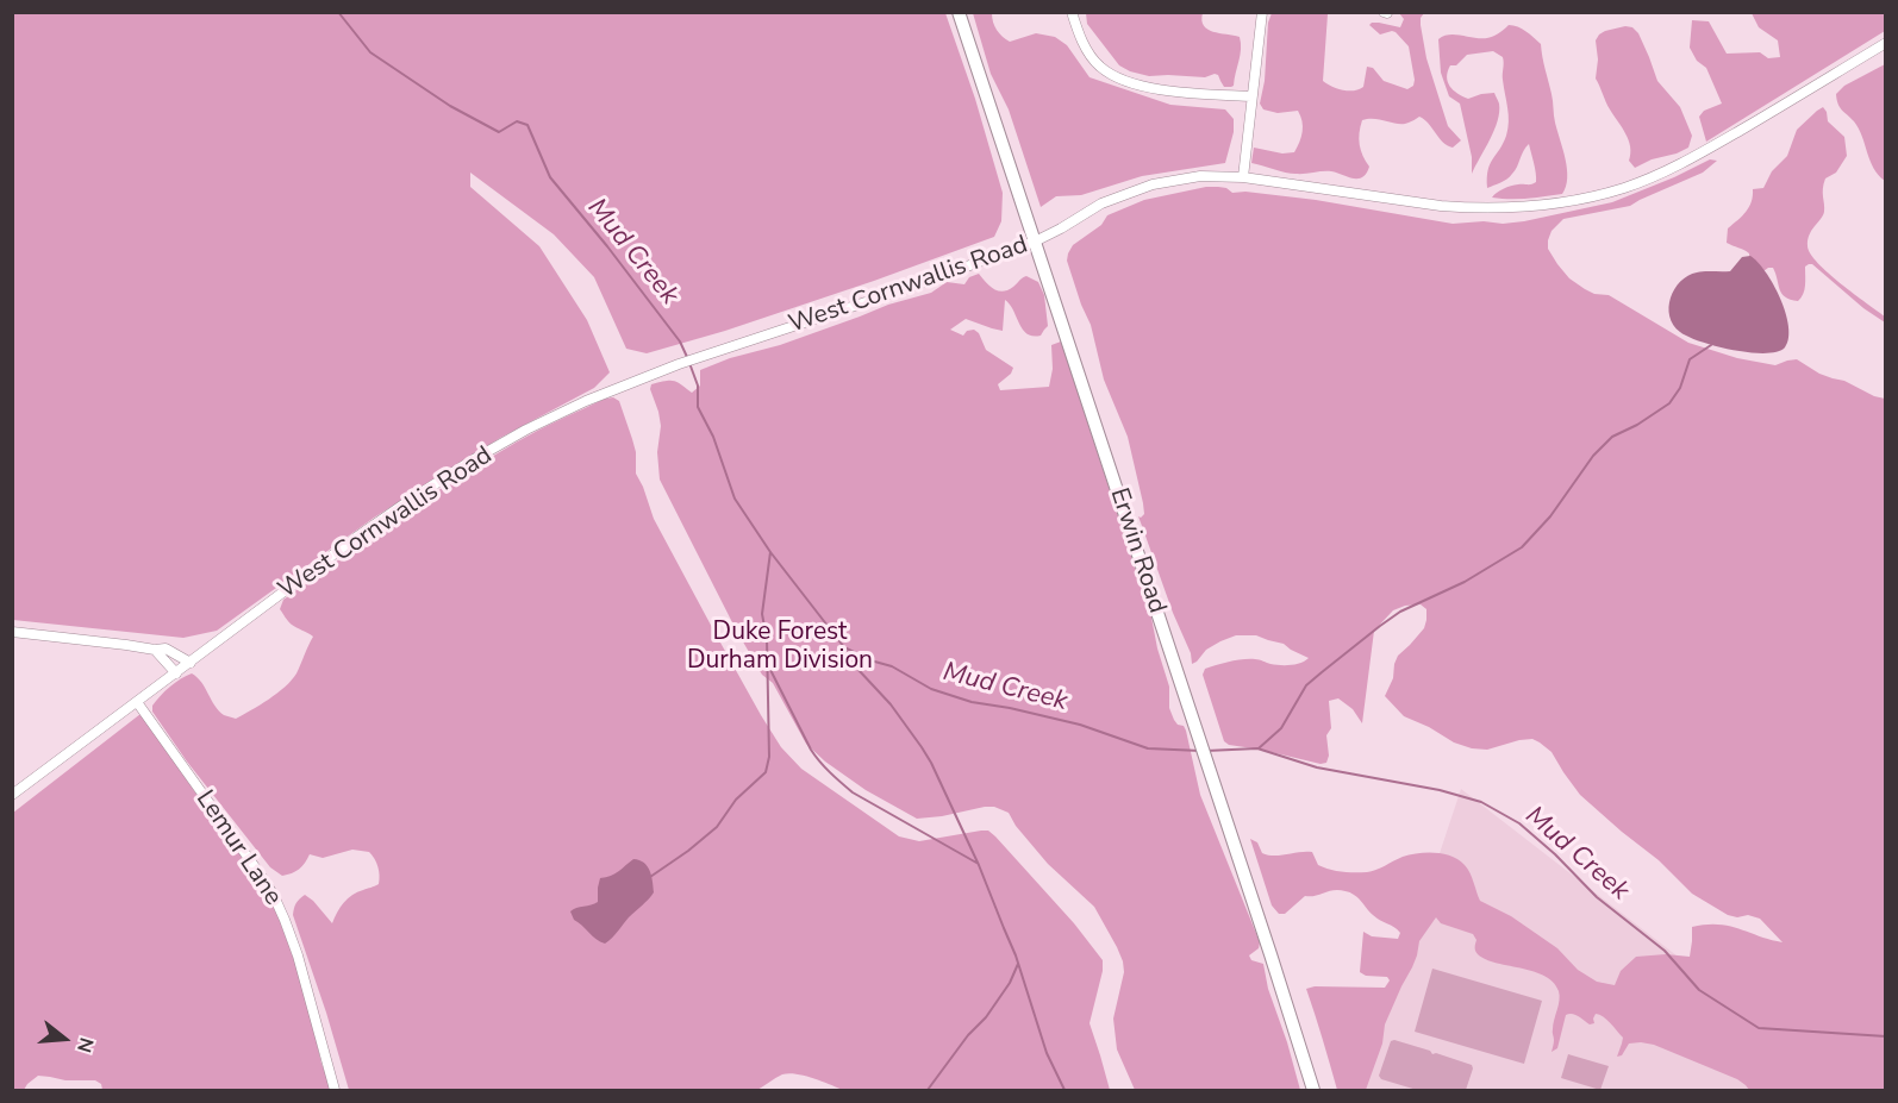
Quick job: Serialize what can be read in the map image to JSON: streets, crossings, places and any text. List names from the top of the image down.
{
  "streets": {
    "main road": ["Erwin Road"],
    "street": ["West Cornwallis Road", "Lemur Lane"]
  },
  "crossings": [
    ["West Cornwallis Road", "Erwin Road"],
    ["West Cornwallis Road", "Lemur Lane"]
  ],
  "water": ["Mud Creek"],
  "parks": ["Duke Forest Durham Division"],
  "north": "right"
}
